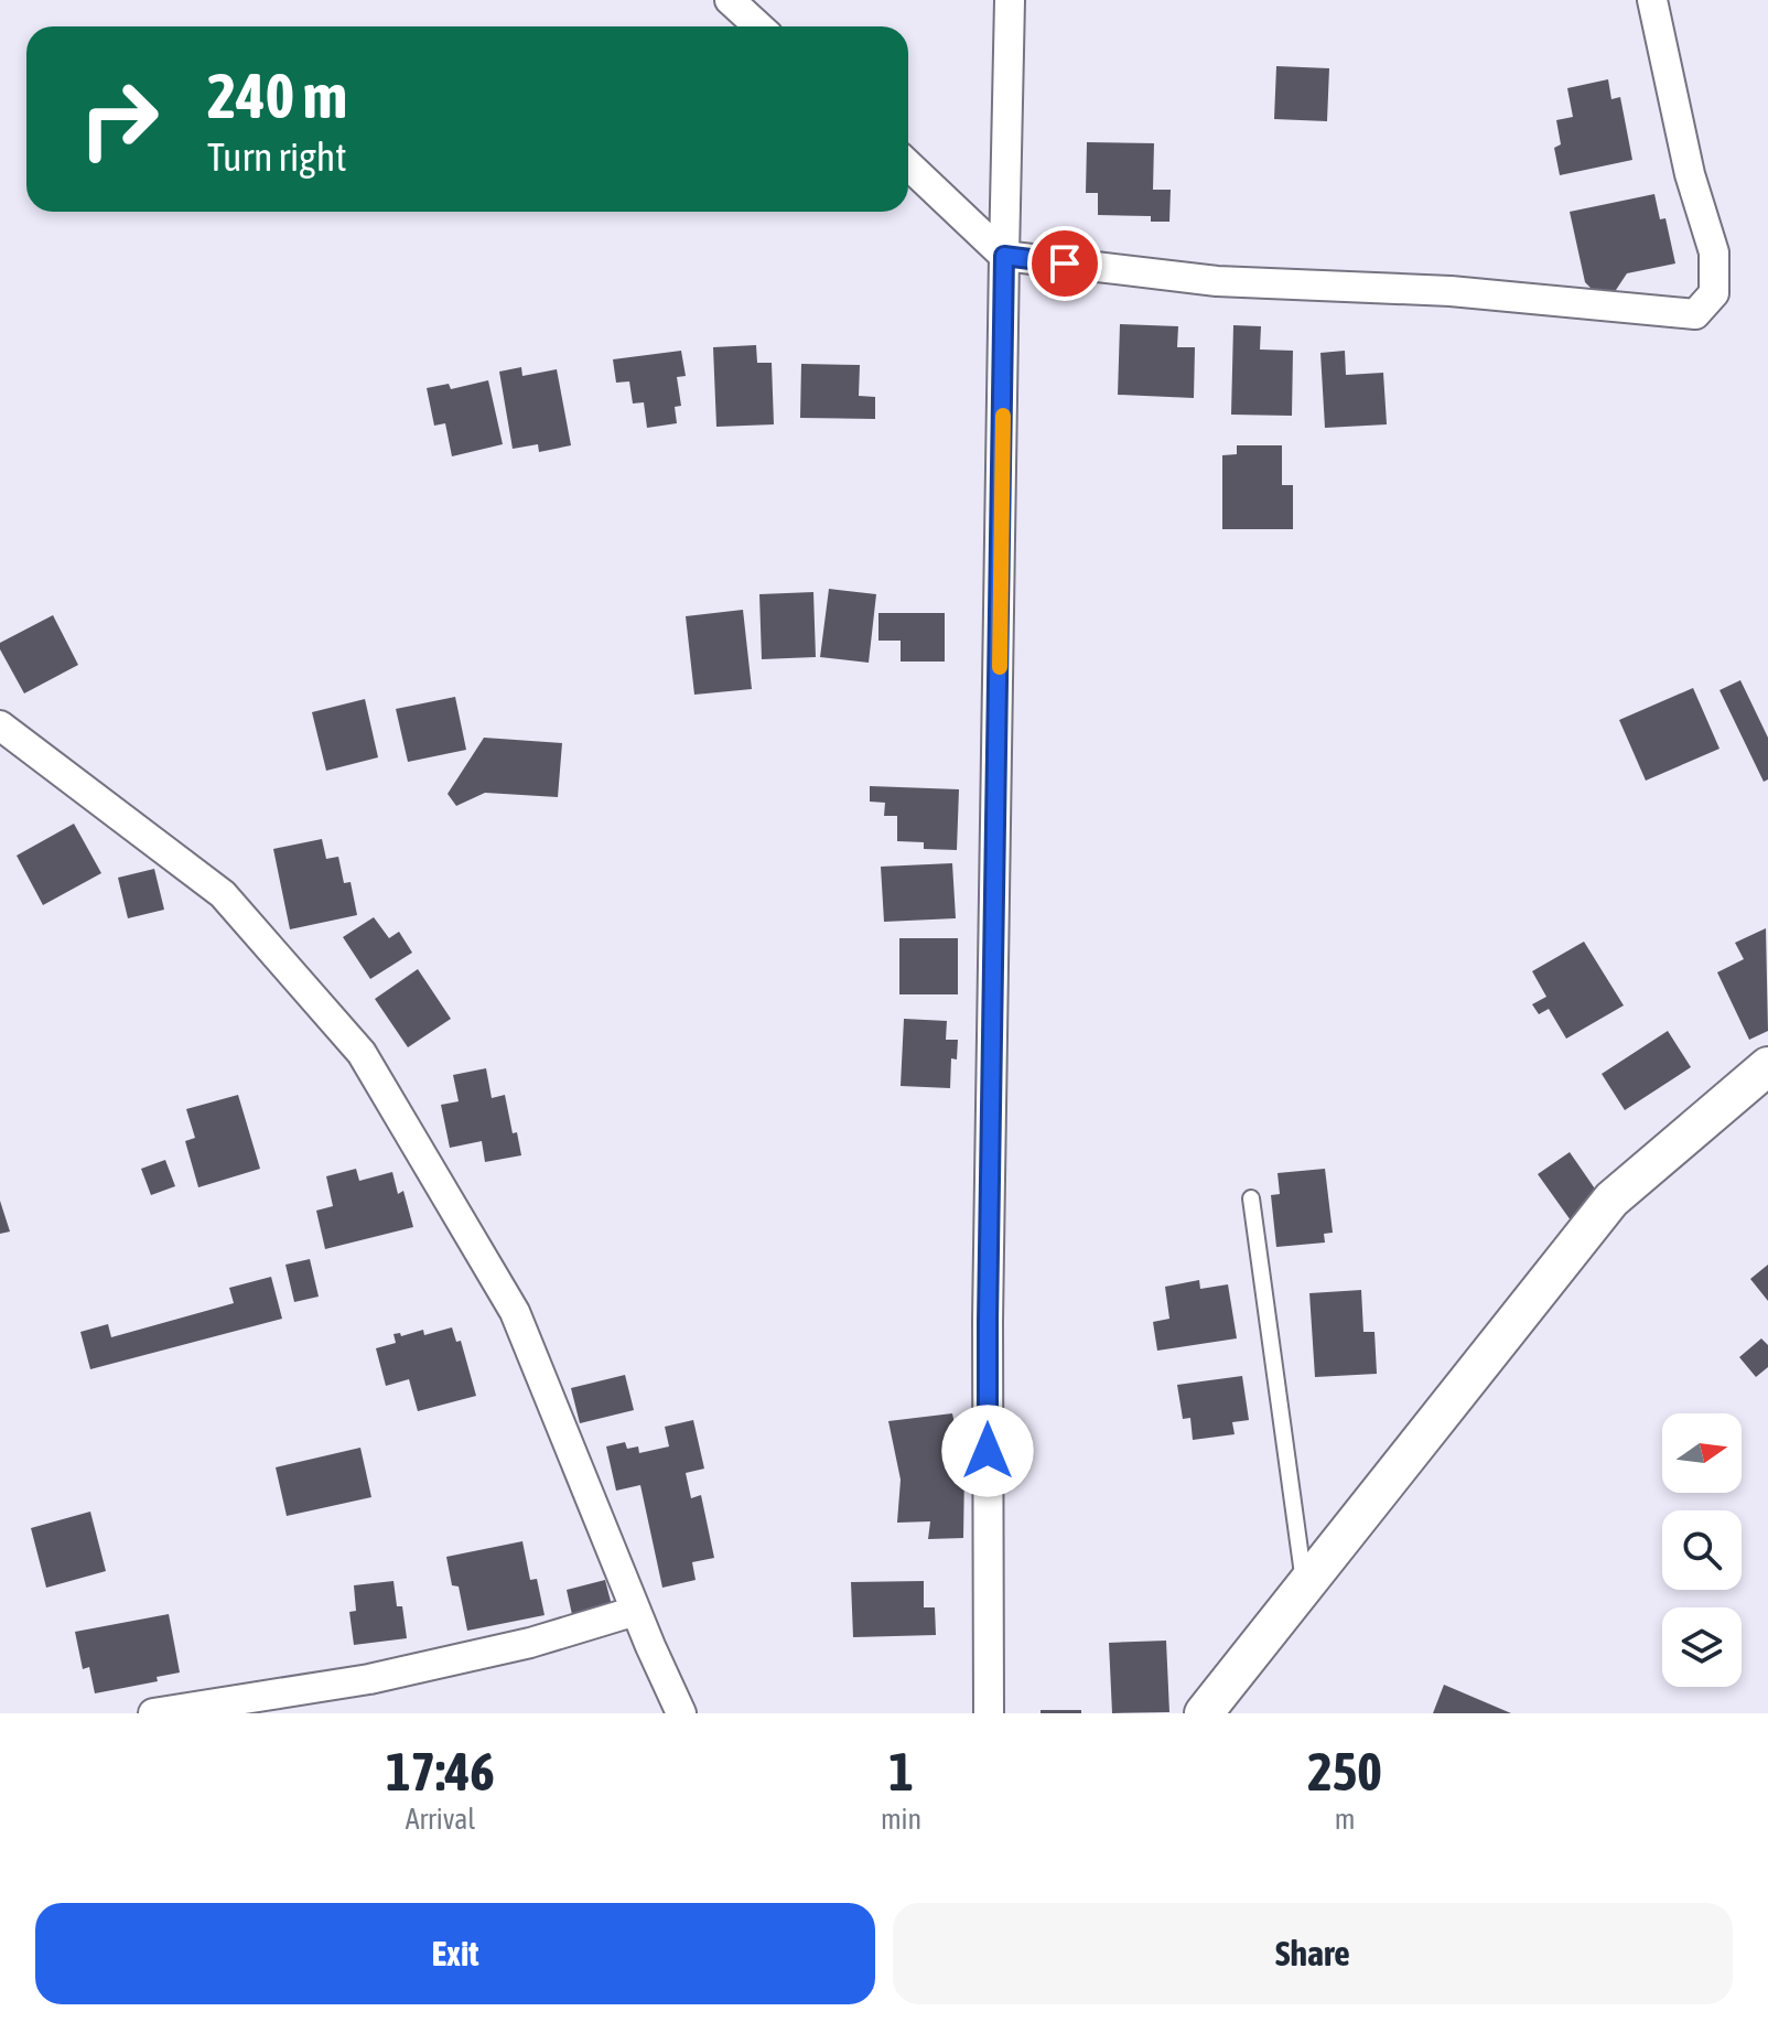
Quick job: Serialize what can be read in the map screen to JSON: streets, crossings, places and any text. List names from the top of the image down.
{
  "north": "right",
  "page": {
    "turn": ["240 m", "Turn right"],
    "eta": [
      "17:46",
      "Arrival",
      "1",
      "min",
      "250",
      "m"
    ],
    "buttons": ["Exit", "Share"]
  }
}
